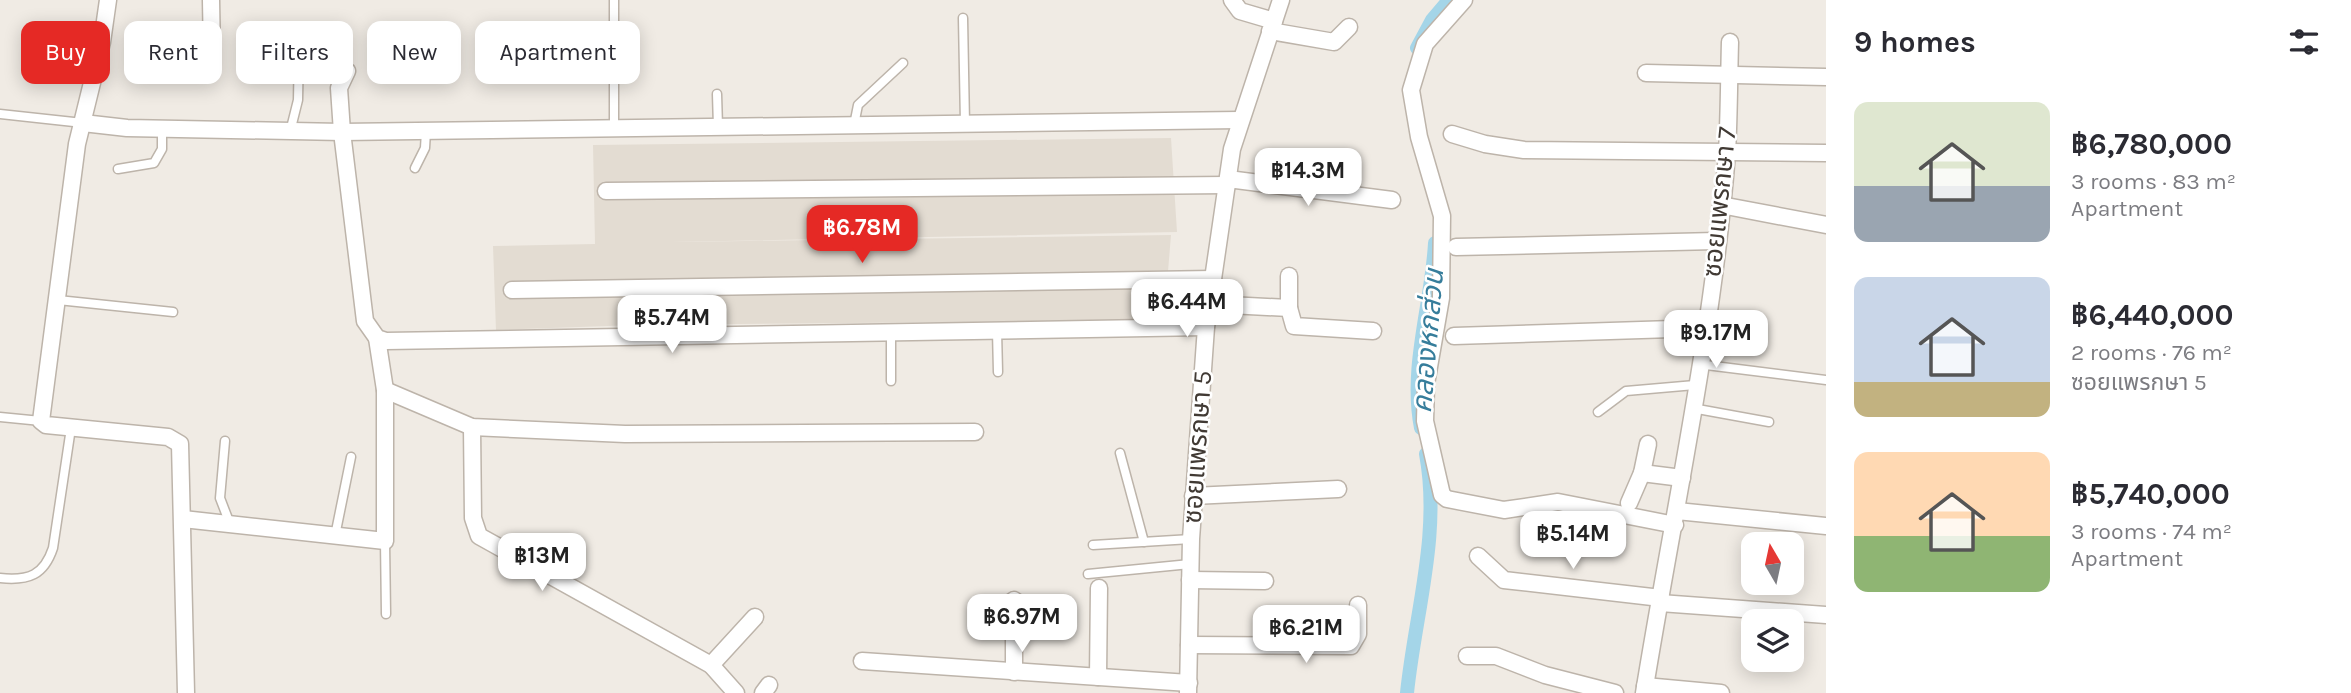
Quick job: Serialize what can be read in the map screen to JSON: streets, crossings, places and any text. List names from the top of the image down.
{
  "streets": {
    "street": ["ซอยแพรกษา 7", "ซอยแพรกษา 5"]
  },
  "water": ["คลองหกส่วน"],
  "north": "top",
  "page": {
    "heading": "9 homes",
    "chip": [
      "Buy",
      "Rent",
      "Filters",
      "New",
      "Apartment"
    ],
    "list": [
      {
        "name": "฿6,780,000",
        "note": "3 rooms · 83 m² · Apartment"
      },
      {
        "name": "฿6,440,000",
        "note": "2 rooms · 76 m² · ซอยแพรกษา 5"
      },
      {
        "name": "฿5,740,000",
        "note": "3 rooms · 74 m² · Apartment"
      }
    ],
    "price": [
      "฿14.3M",
      "฿6.78M",
      "฿6.44M",
      "฿5.74M",
      "฿9.17M",
      "฿5.14M",
      "฿13M",
      "฿6.97M",
      "฿6.21M"
    ]
  }
}
